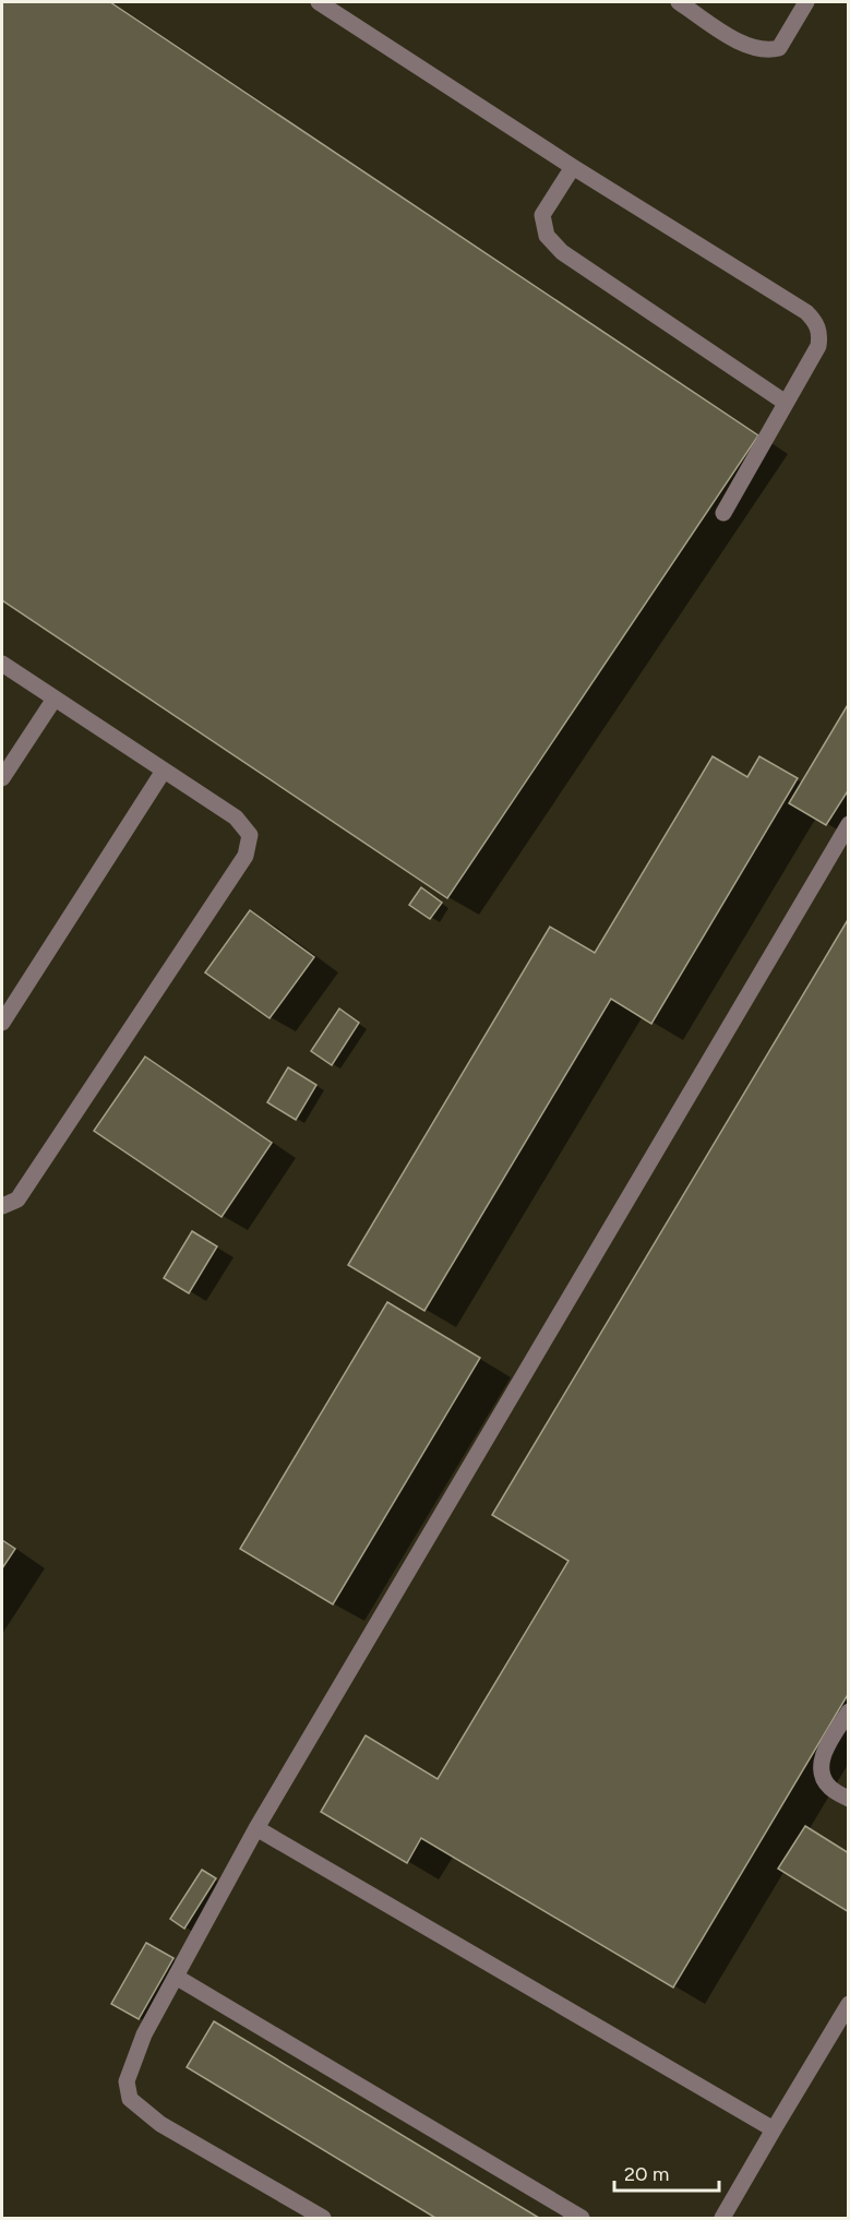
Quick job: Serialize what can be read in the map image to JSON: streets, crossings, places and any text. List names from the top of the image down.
{
  "scale_bar": "20 m"
}
